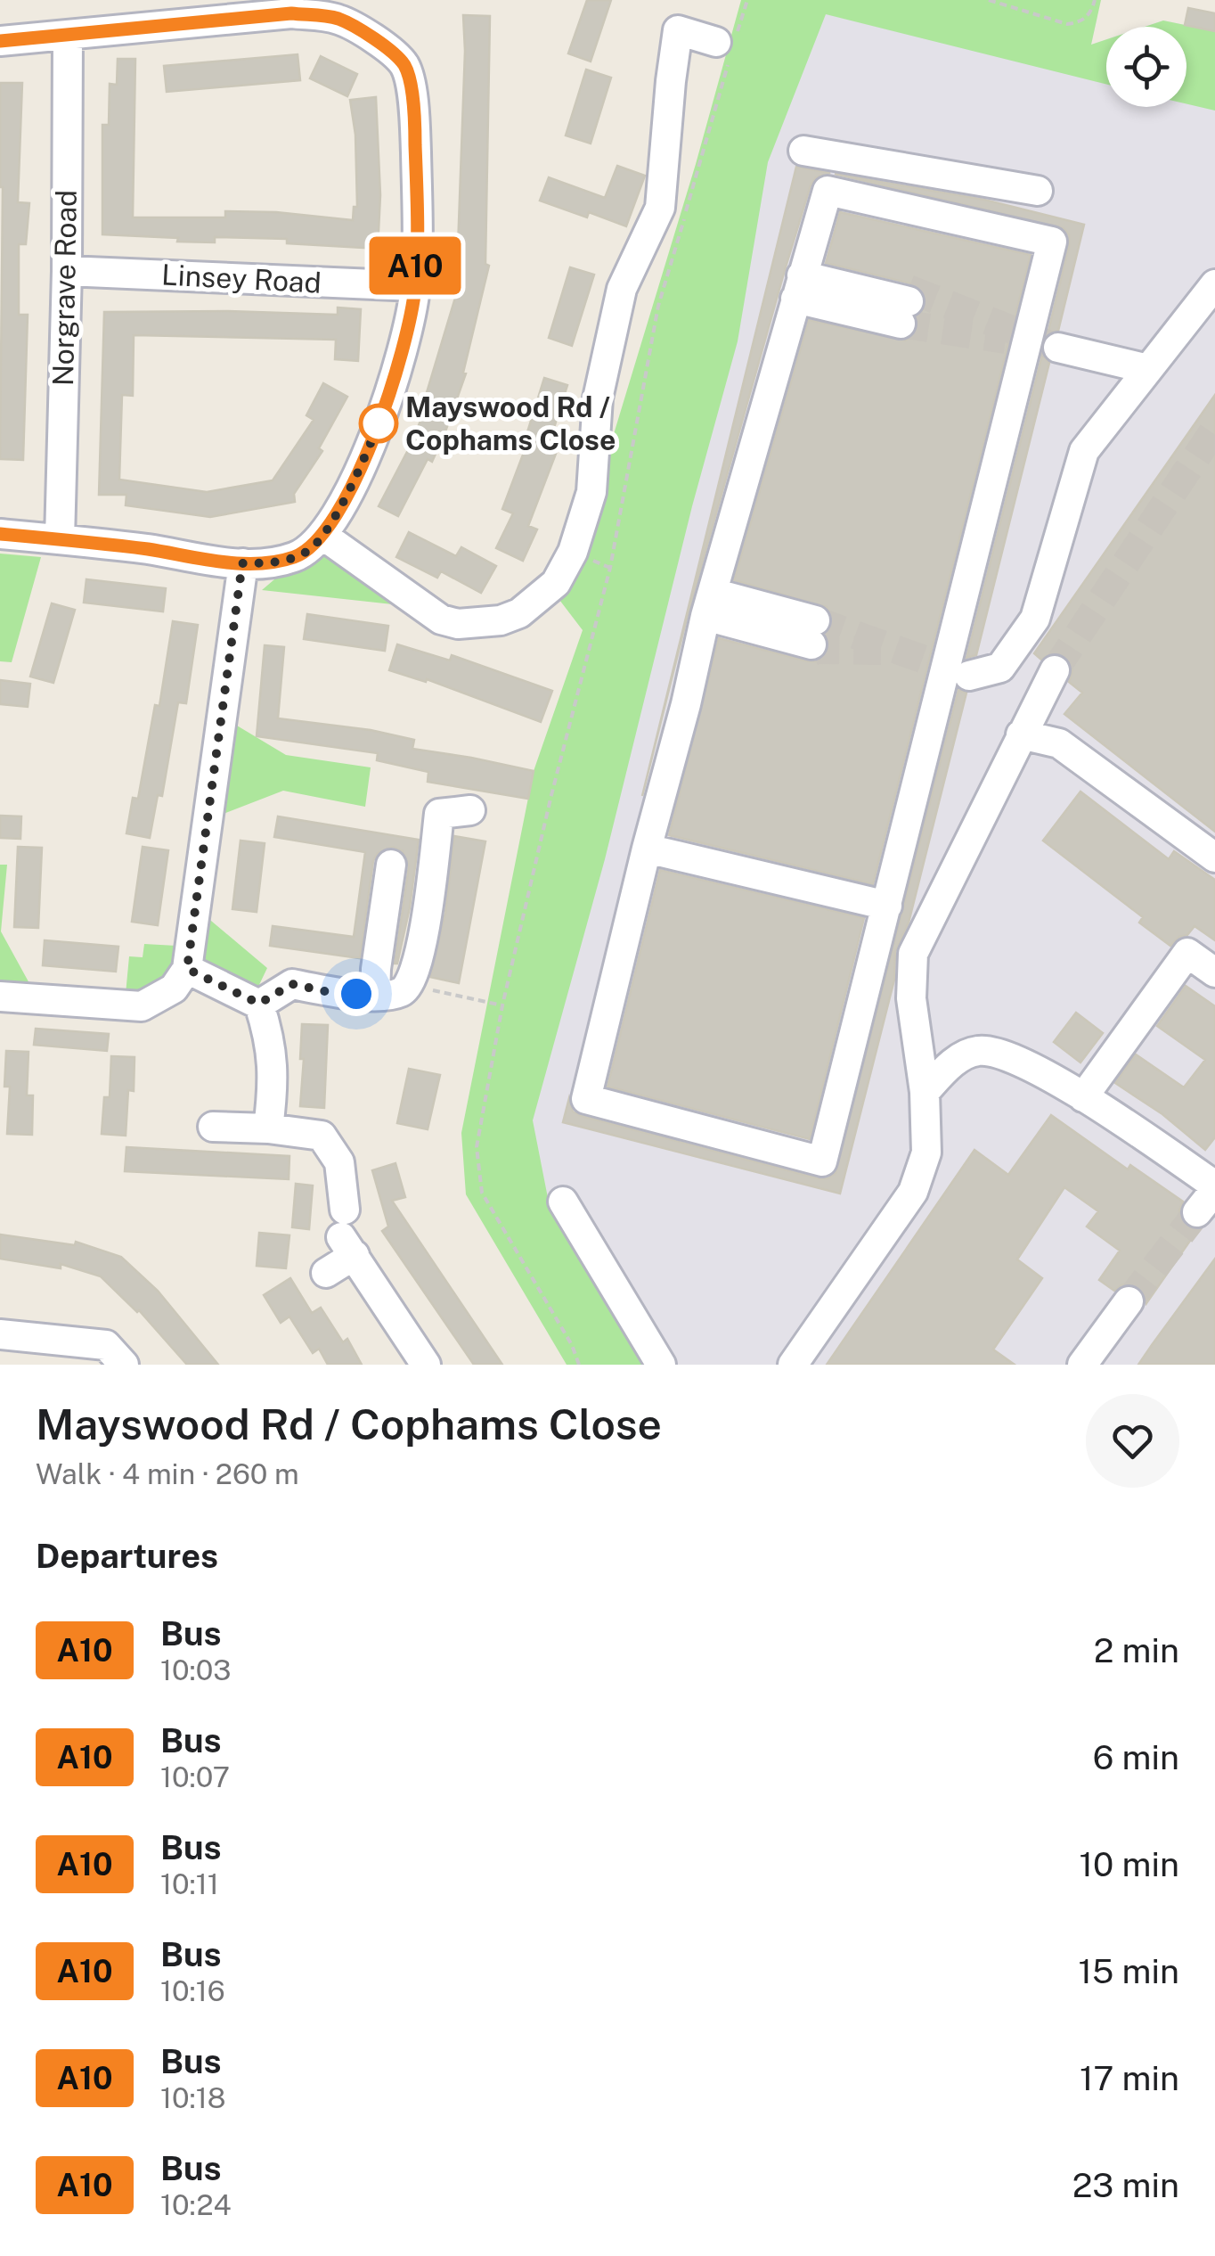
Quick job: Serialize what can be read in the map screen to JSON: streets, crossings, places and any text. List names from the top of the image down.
{
  "streets": {
    "street": ["Linsey Road", "Norgrave Road"]
  },
  "crossings": [
    ["Linsey Road", "Norgrave Road"]
  ],
  "places": ["Mayswood Rd / Cophams Close"],
  "lines": ["bus line A10"],
  "page": {
    "on_map": "A10",
    "heading": [
      ["Mayswood Rd / Cophams Close", "Walk · 4 min · 260 m"],
      "Departures"
    ],
    "list": [
      {
        "mark": "A10",
        "name": "Bus",
        "note": "10:03",
        "value": "2 min"
      },
      {
        "mark": "A10",
        "name": "Bus",
        "note": "10:07",
        "value": "6 min"
      },
      {
        "mark": "A10",
        "name": "Bus",
        "note": "10:11",
        "value": "10 min"
      },
      {
        "mark": "A10",
        "name": "Bus",
        "note": "10:16",
        "value": "15 min"
      },
      {
        "mark": "A10",
        "name": "Bus",
        "note": "10:18",
        "value": "17 min"
      },
      {
        "mark": "A10",
        "name": "Bus",
        "note": "10:24",
        "value": "23 min"
      }
    ]
  }
}
